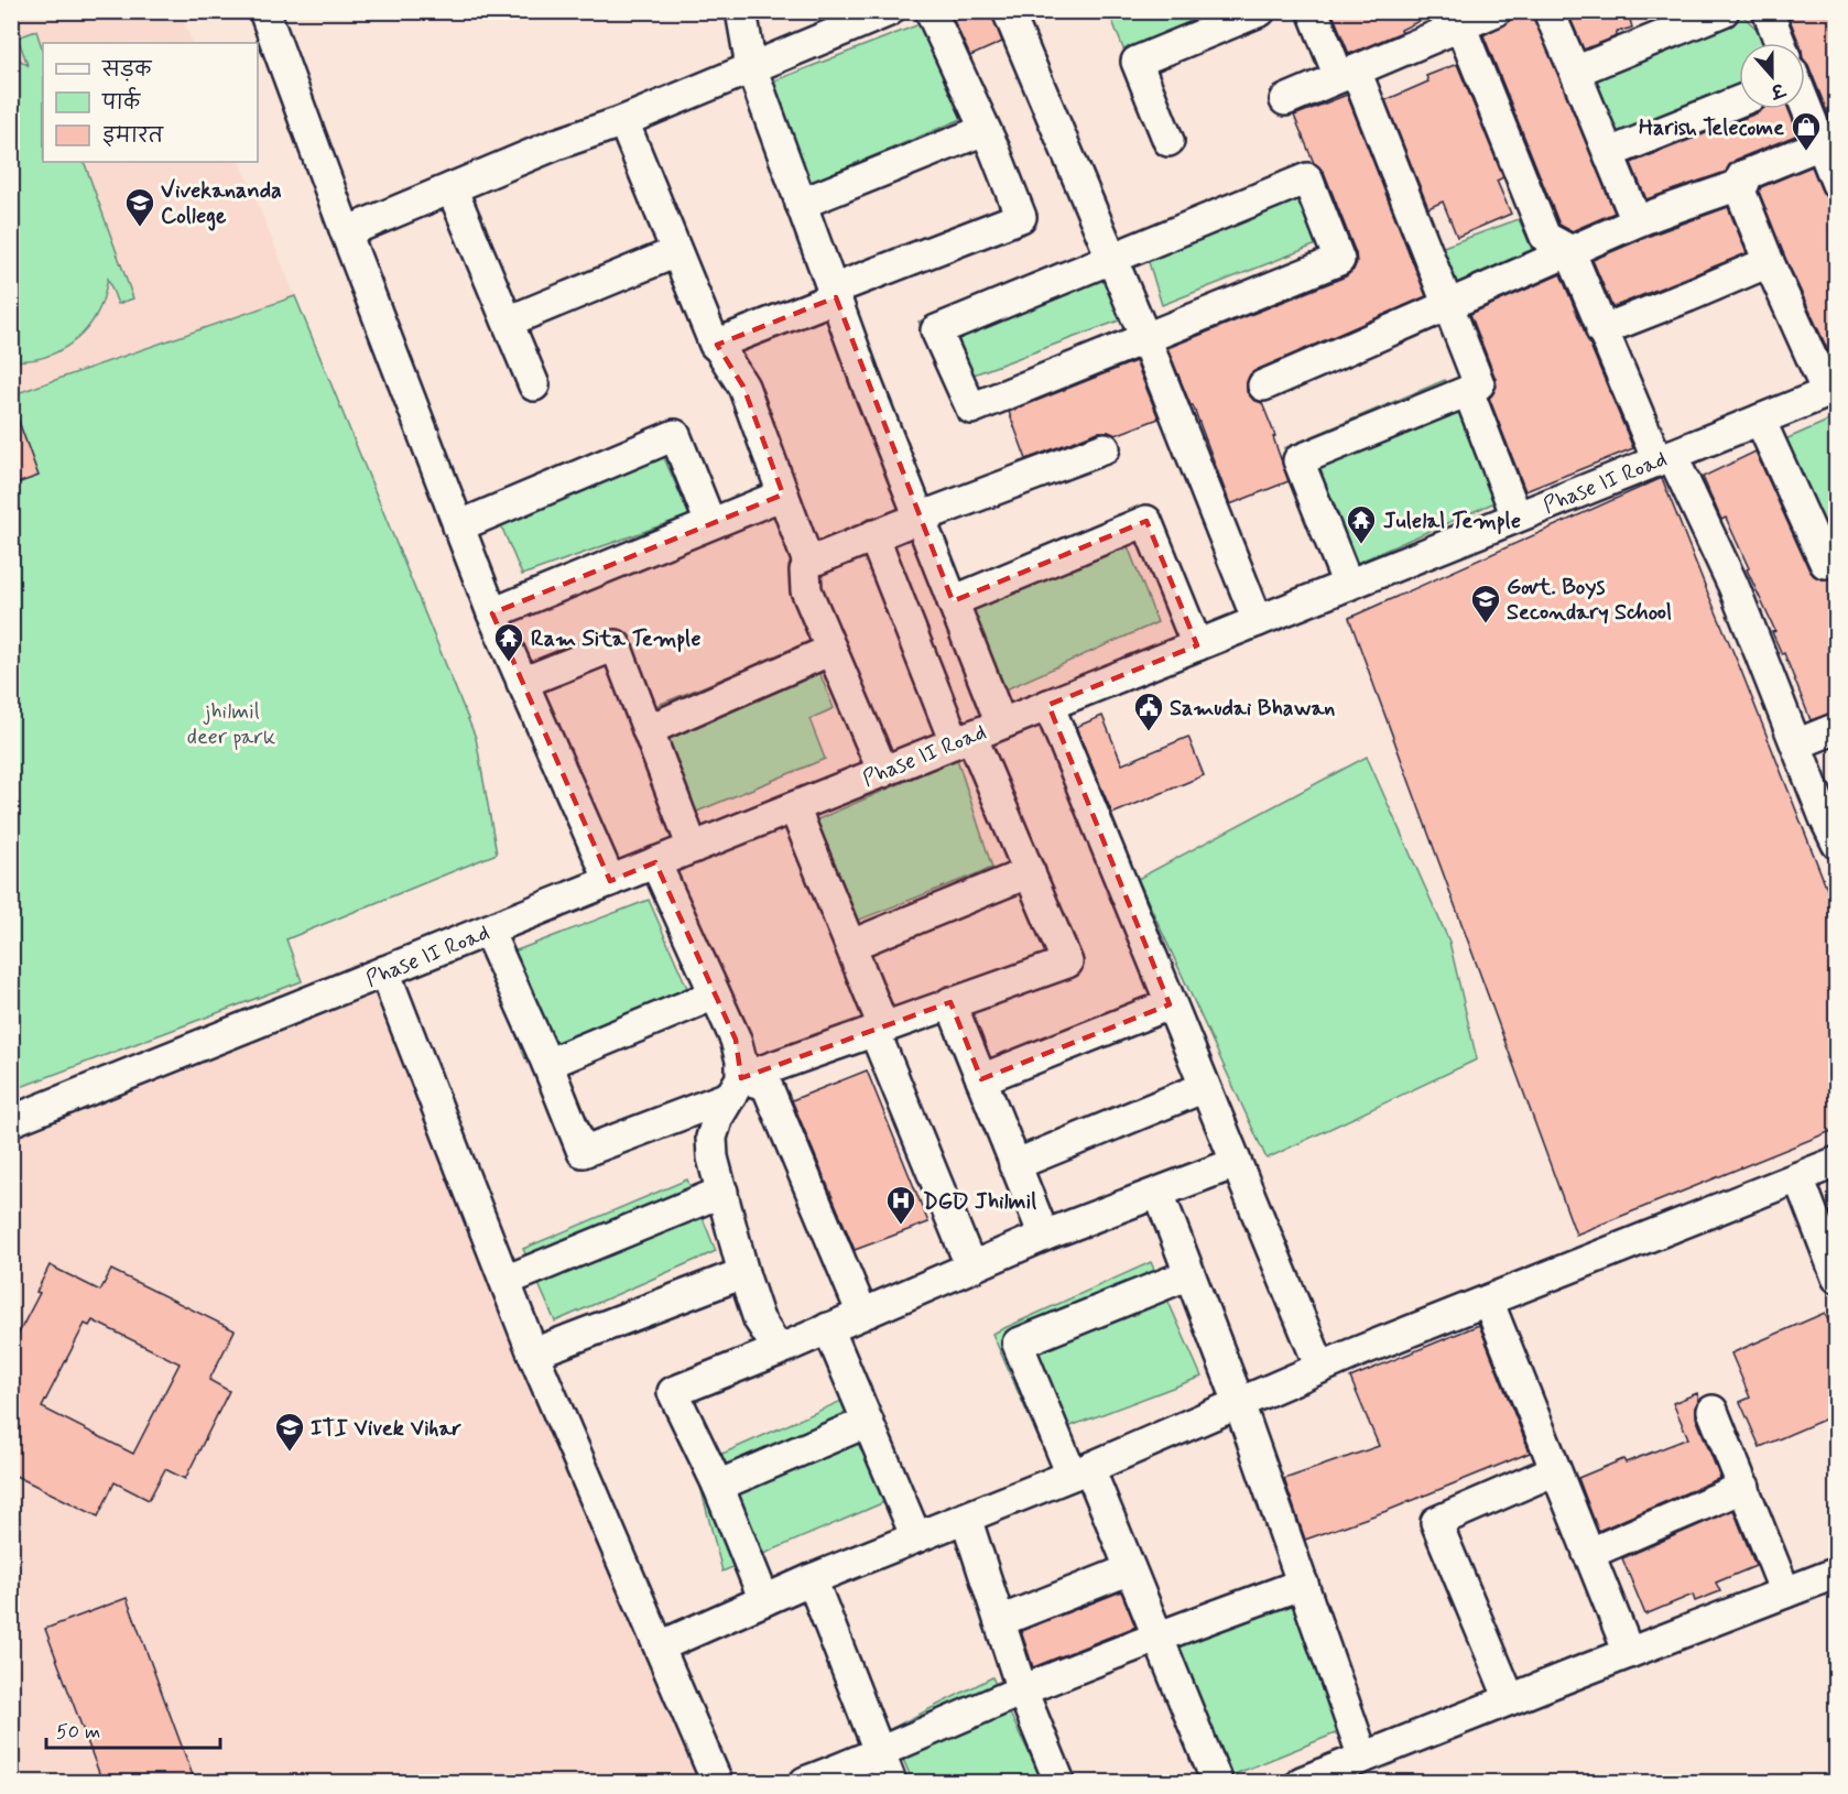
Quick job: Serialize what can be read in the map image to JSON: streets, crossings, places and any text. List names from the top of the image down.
{
  "streets": {
    "street": ["Phase II Road"]
  },
  "parks": ["jhilmil deer park"],
  "places": {
    "shop": ["Harish Telecome"],
    "school or university": ["Vivekananda College", "Govt. Boys Secondary School", "ITI Vivek Vihar"],
    "temple": ["Julelal Temple", "Ram Sita Temple"],
    "public building": ["Samudai Bhawan"],
    "hospital": ["DGD Jhilmil"]
  },
  "legend": ["सड़क", "पार्क", "इमारत"],
  "scale_bar": "50 m",
  "north": "bottom"
}
